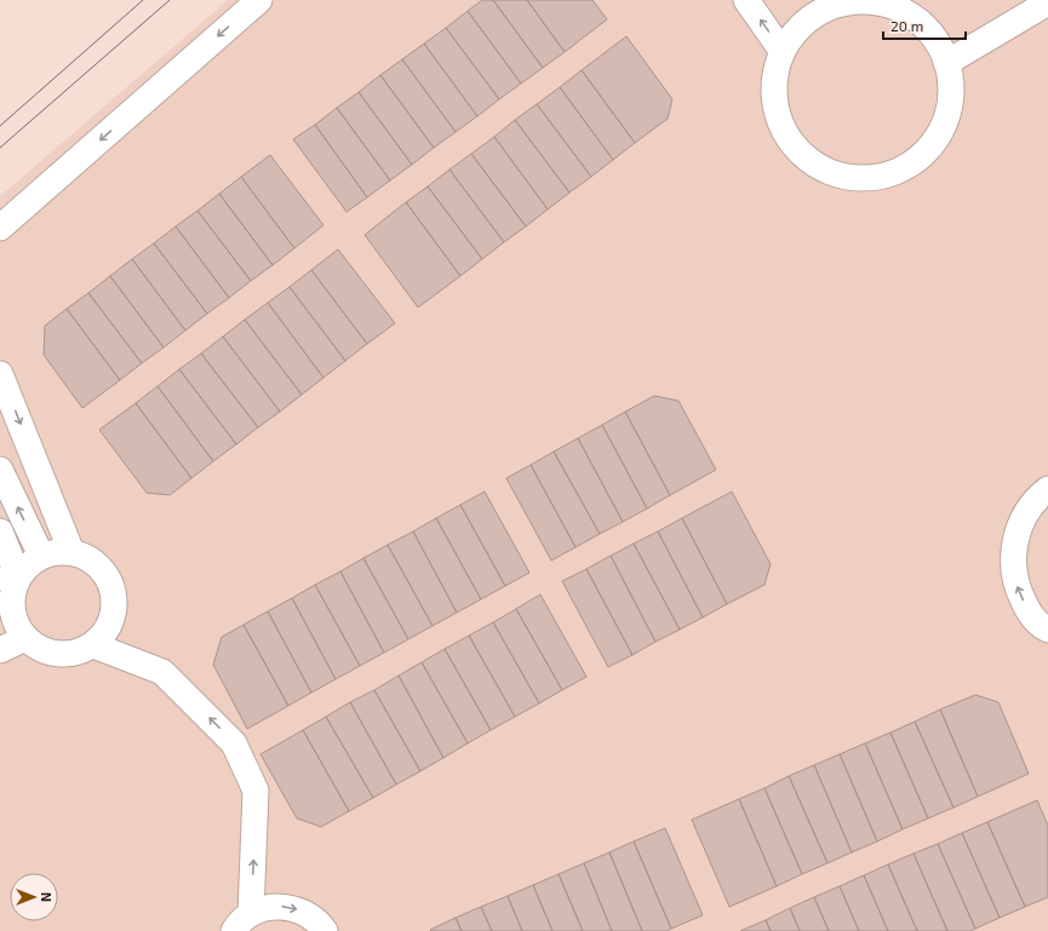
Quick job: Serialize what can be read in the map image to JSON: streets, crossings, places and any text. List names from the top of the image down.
{
  "scale_bar": "20 m",
  "north": "right"
}
